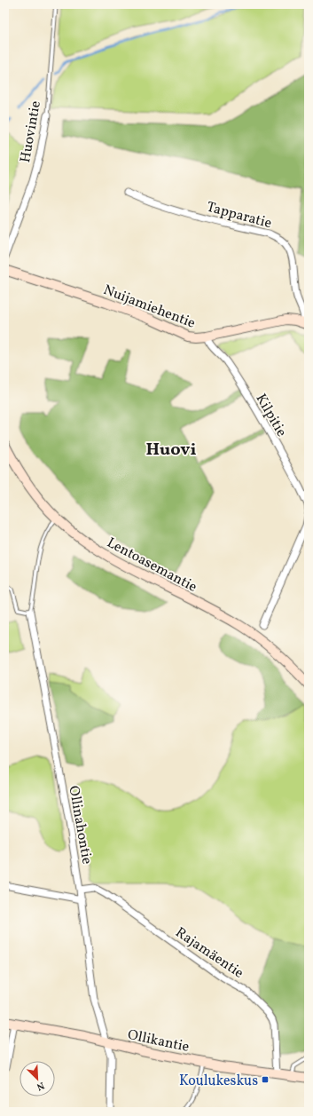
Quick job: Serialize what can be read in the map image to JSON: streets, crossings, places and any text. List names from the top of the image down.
{
  "streets": {
    "street": [
      "Huovintie",
      "Tapparatie",
      "Nuijamiehentie",
      "Kilpitie",
      "Lentoasemantie",
      "Ollinahontie",
      "Rajamäentie",
      "Ollikantie"
    ]
  },
  "crossings": [
    ["Tapparatie", "Nuijamiehentie"],
    ["Nuijamiehentie", "Kilpitie"],
    ["Ollinahontie", "Rajamäentie"],
    ["Ollinahontie", "Ollikantie"],
    ["Rajamäentie", "Ollikantie"]
  ],
  "districts": ["Huovi"],
  "places": {
    "transit": ["Koulukeskus"]
  },
  "north": "bottom right"
}
